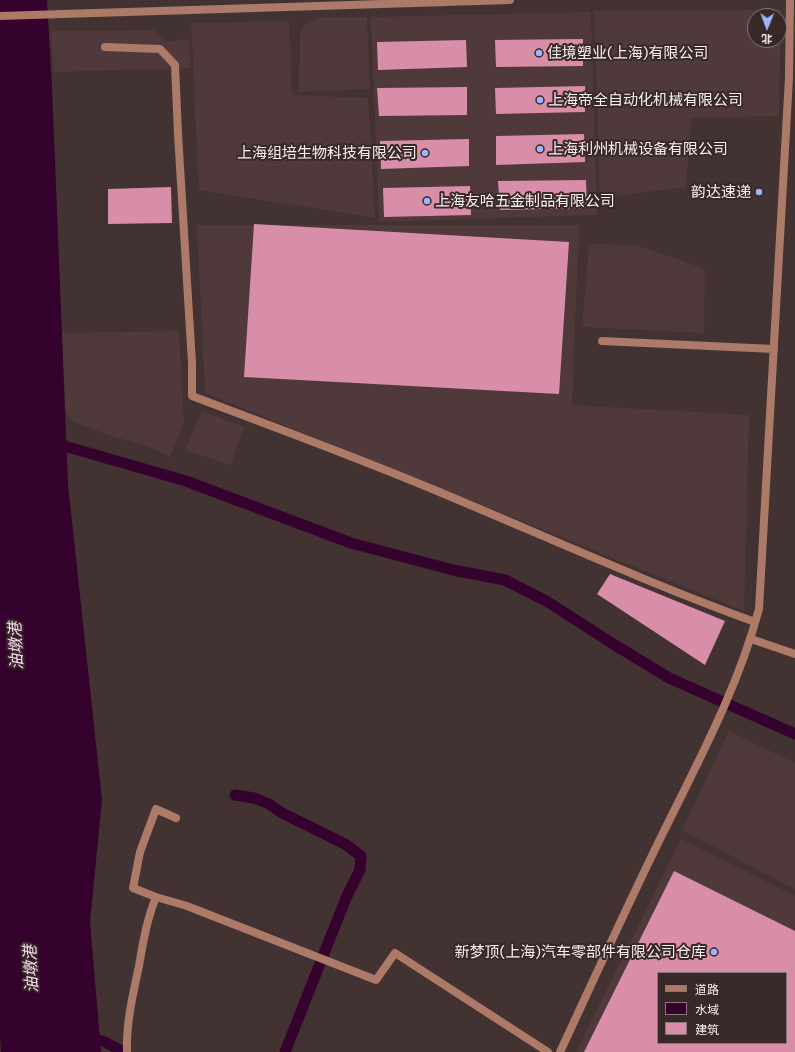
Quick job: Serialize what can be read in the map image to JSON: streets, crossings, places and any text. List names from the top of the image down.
{
  "water": ["油墩港"],
  "places": [
    "佳境塑业(上海)有限公司",
    "上海帝全自动化机械有限公司",
    "上海利州机械设备有限公司",
    "上海组培生物科技有限公司",
    "韵达速递",
    "上海友哈五金制品有限公司",
    "新梦顶(上海)汽车零部件有限公司仓库"
  ],
  "legend": ["道路", "水域", "建筑"],
  "north": "bottom"
}
